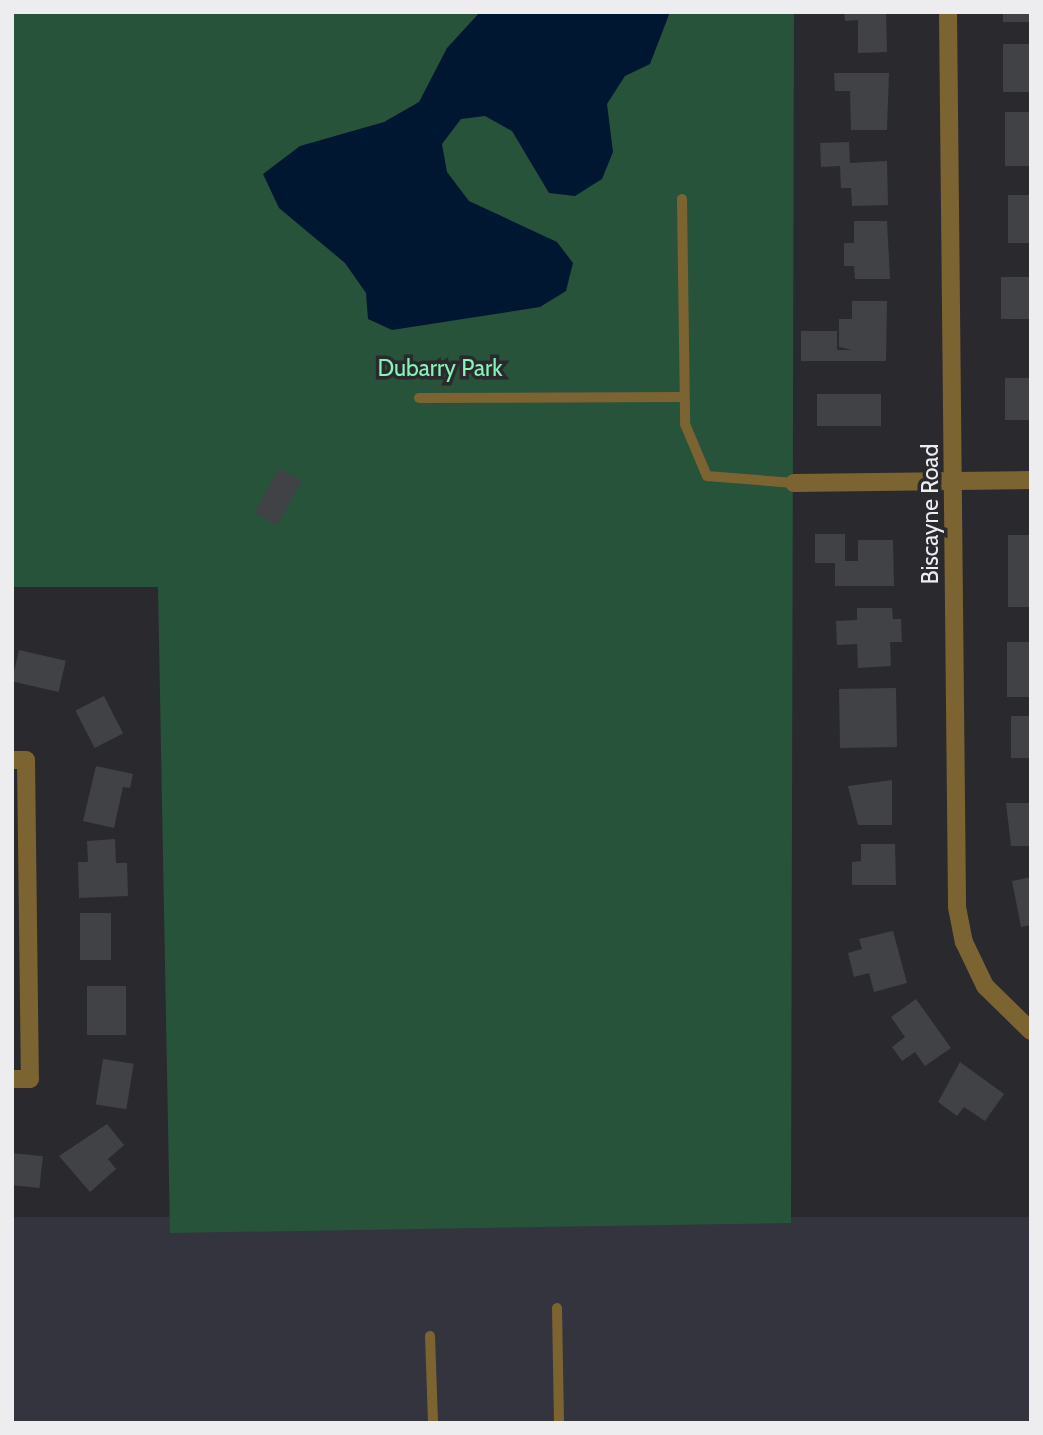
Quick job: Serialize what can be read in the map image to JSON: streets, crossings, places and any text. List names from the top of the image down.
{
  "streets": {
    "street": ["Biscayne Road"]
  },
  "parks": ["Dubarry Park"]
}
